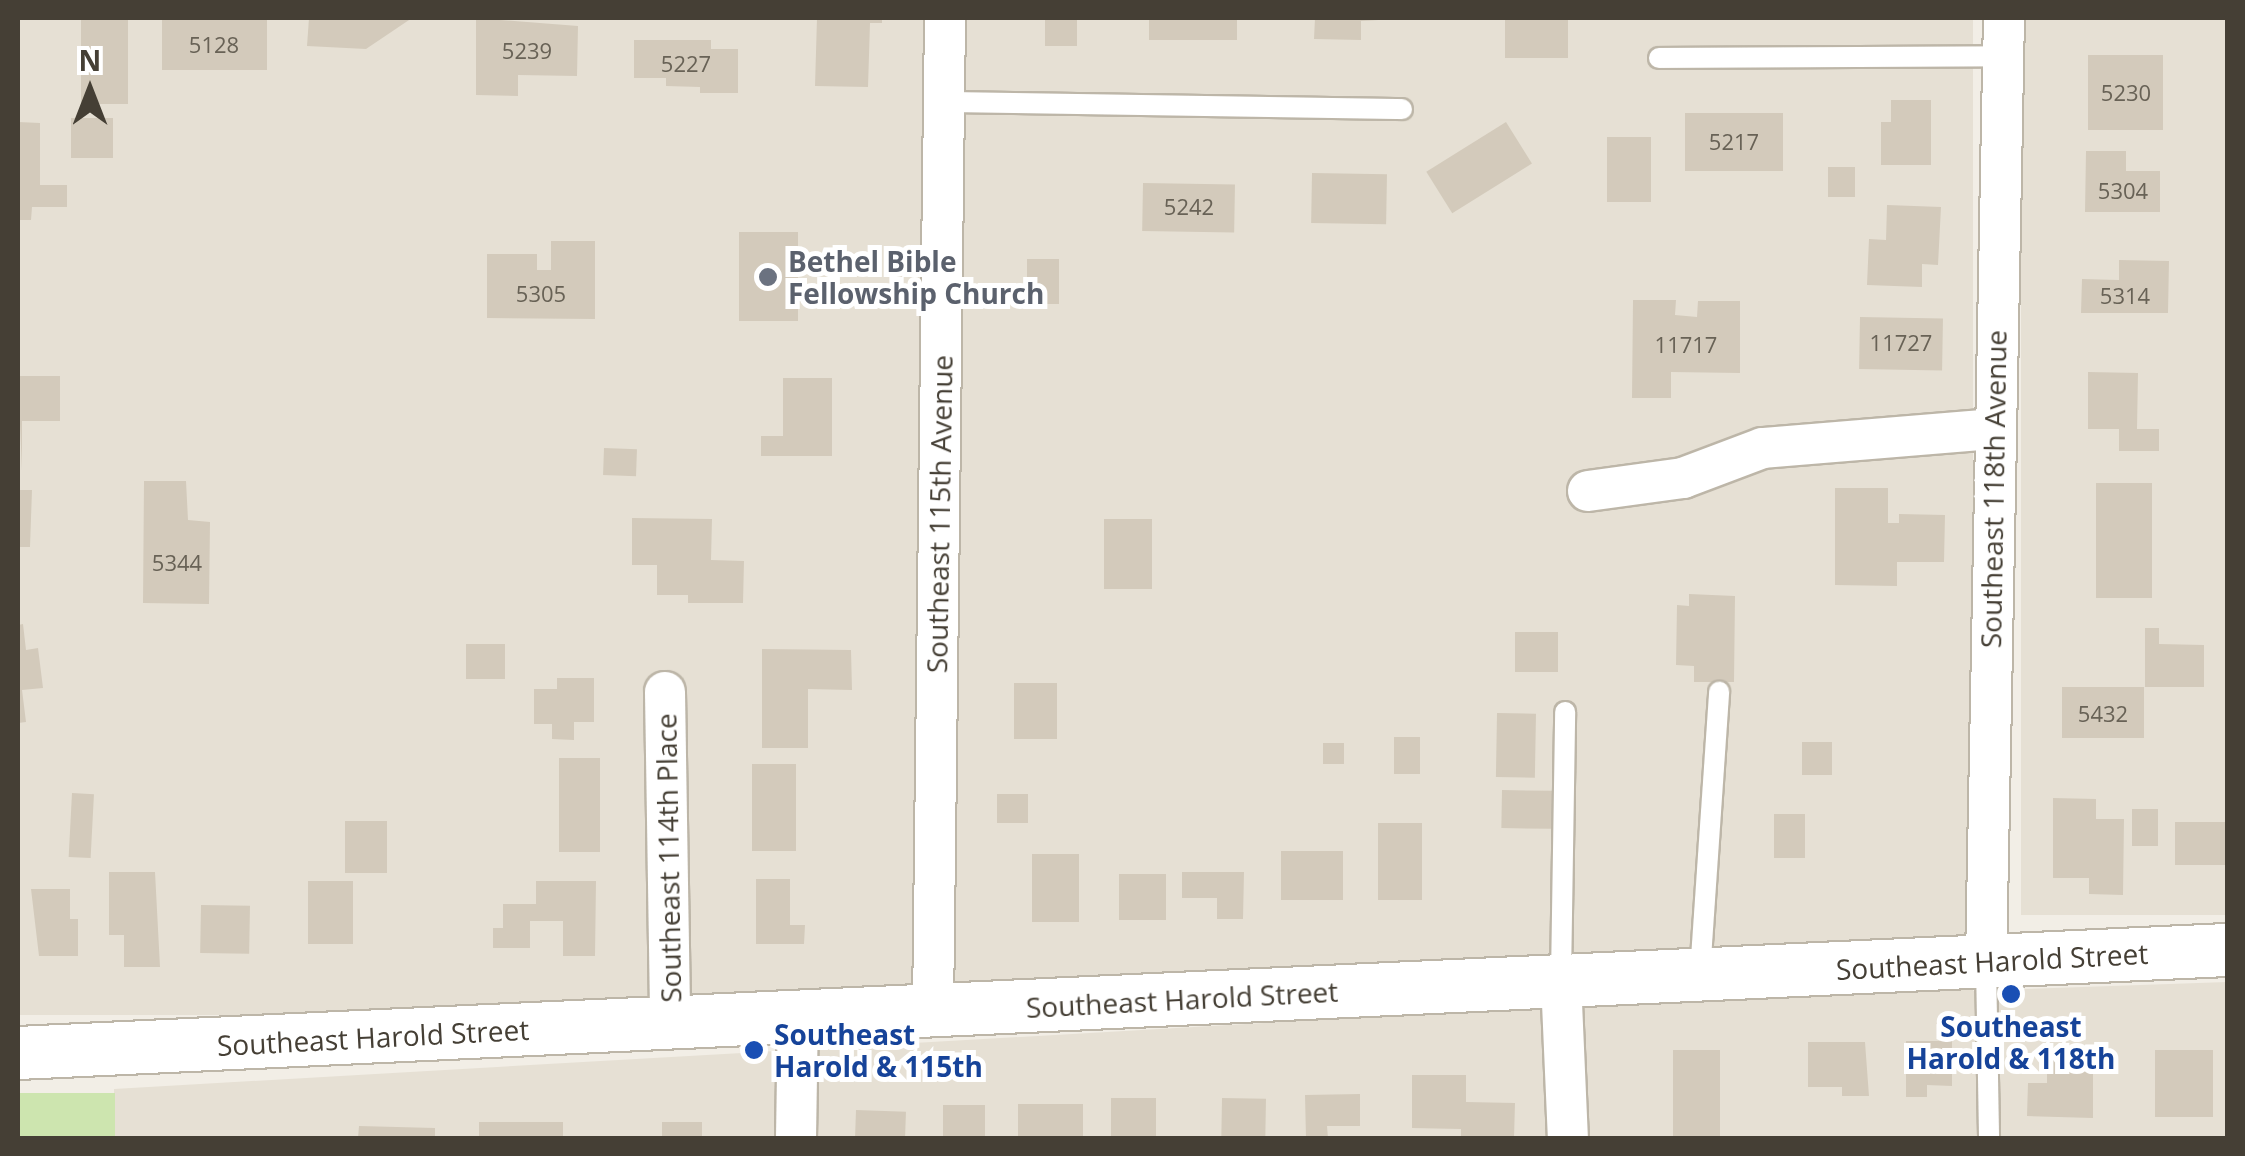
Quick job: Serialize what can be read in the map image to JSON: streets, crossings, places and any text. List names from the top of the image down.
{
  "streets": {
    "street": [
      "Southeast 118th Avenue",
      "Southeast 115th Avenue",
      "Southeast 114th Place",
      "Southeast Harold Street"
    ]
  },
  "crossings": [
    ["Southeast 118th Avenue", "Southeast Harold Street"],
    ["Southeast 115th Avenue", "Southeast Harold Street"],
    ["Southeast 114th Place", "Southeast Harold Street"]
  ],
  "places": ["Bethel Bible Fellowship Church", "Southeast Harold & 118th", "Southeast Harold & 115th"],
  "house_numbers": [
    "5128",
    "5239",
    "5227",
    "5230",
    "5217",
    "5304",
    "5242",
    "5305",
    "5314",
    "11727",
    "11717",
    "5344",
    "5432"
  ],
  "north": "top"
}
